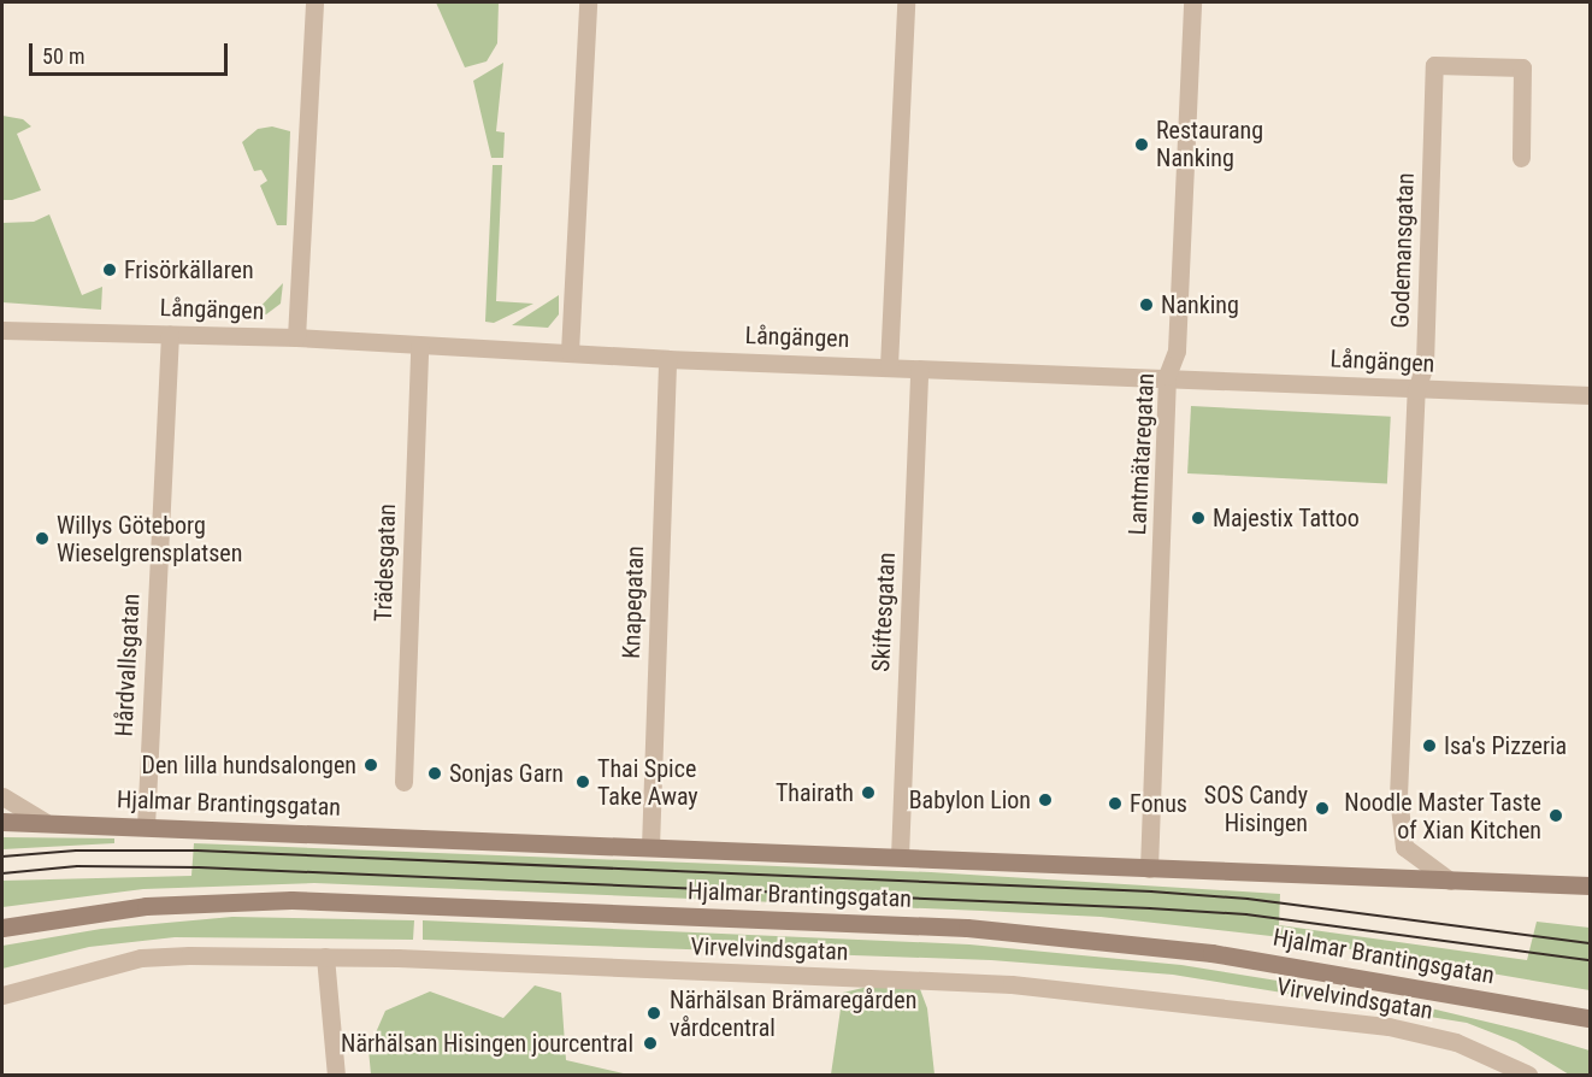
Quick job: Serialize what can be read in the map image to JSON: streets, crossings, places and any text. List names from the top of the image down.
{
  "streets": {
    "main road": ["Hjalmar Brantingsgatan"],
    "street": [
      "Godemansgatan",
      "Långängen",
      "Lantmätaregatan",
      "Trädesgatan",
      "Knapegatan",
      "Skiftesgatan",
      "Hårdvallsgatan",
      "Virvelvindsgatan"
    ]
  },
  "crossings": [
    ["Godemansgatan", "Långängen"],
    ["Godemansgatan", "Hjalmar Brantingsgatan"],
    ["Långängen", "Lantmätaregatan"],
    ["Långängen", "Trädesgatan"],
    ["Långängen", "Knapegatan"],
    ["Långängen", "Skiftesgatan"],
    ["Långängen", "Hårdvallsgatan"],
    ["Lantmätaregatan", "Hjalmar Brantingsgatan"],
    ["Knapegatan", "Hjalmar Brantingsgatan"],
    ["Skiftesgatan", "Hjalmar Brantingsgatan"],
    ["Hårdvallsgatan", "Hjalmar Brantingsgatan"]
  ],
  "places": [
    "Restaurang Nanking",
    "Frisörkällaren",
    "Nanking",
    "Majestix Tattoo",
    "Willys Göteborg Wieselgrensplatsen",
    "Isa's Pizzeria",
    "Den lilla hundsalongen",
    "Sonjas Garn",
    "Thai Spice Take Away",
    "Thairath",
    "Babylon Lion",
    "Fonus",
    "SOS Candy Hisingen",
    "Noodle Master Taste of Xian Kitchen",
    "Närhälsan Brämaregården vårdcentral",
    "Närhälsan Hisingen jourcentral"
  ],
  "scale_bar": "50 m"
}
